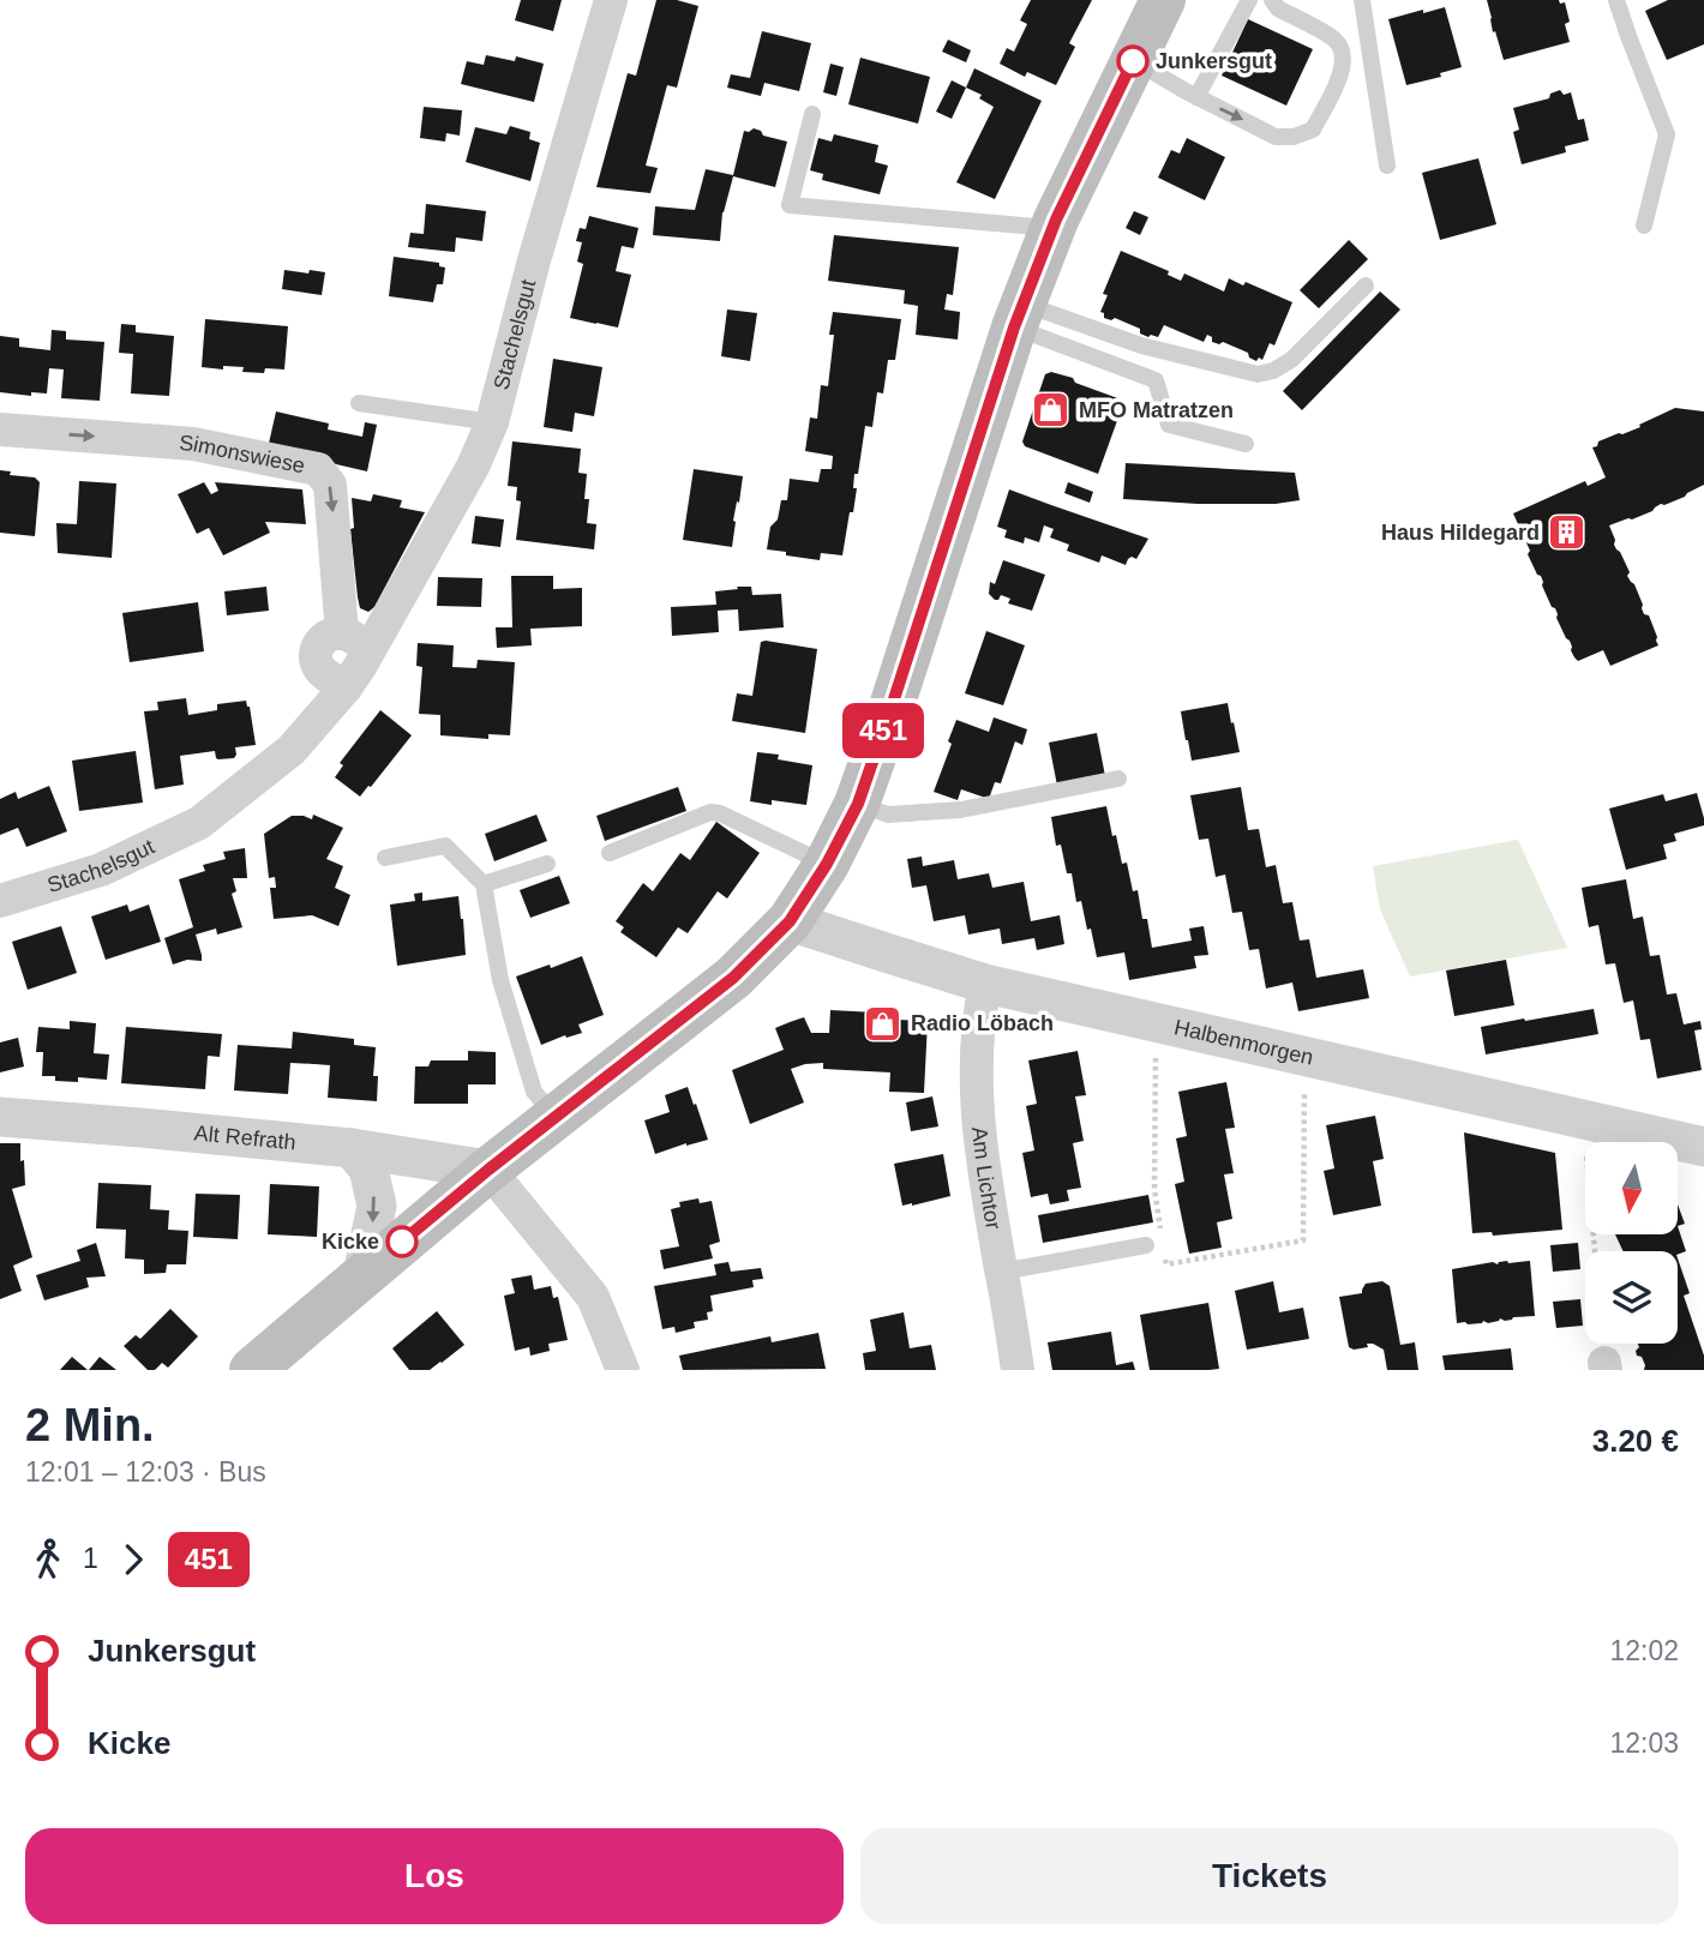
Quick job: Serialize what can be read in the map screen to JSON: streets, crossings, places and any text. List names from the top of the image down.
{
  "streets": {
    "street": [
      "Stachelsgut",
      "Simonswiese",
      "Halbenmorgen",
      "Alt Refrath",
      "Am Lichtor"
    ]
  },
  "crossings": [
    ["Stachelsgut", "Simonswiese"],
    ["Halbenmorgen", "Am Lichtor"]
  ],
  "one_way": ["Simonswiese"],
  "places": {
    "other": ["Junkersgut", "Kicke"],
    "shop": ["MFO Matratzen", "Radio Löbach"],
    "building": ["Haus Hildegard"]
  },
  "lines": ["bus line 451"],
  "north": "bottom",
  "page": {
    "on_map": "451",
    "heading": ["2 Min.", "12:01 – 12:03 · Bus", "3.20 €"],
    "legs": ["1", "451"],
    "list": [
      {
        "name": "Junkersgut",
        "value": "12:02"
      },
      {
        "name": "Kicke",
        "value": "12:03"
      }
    ],
    "buttons": ["Los", "Tickets"]
  }
}
